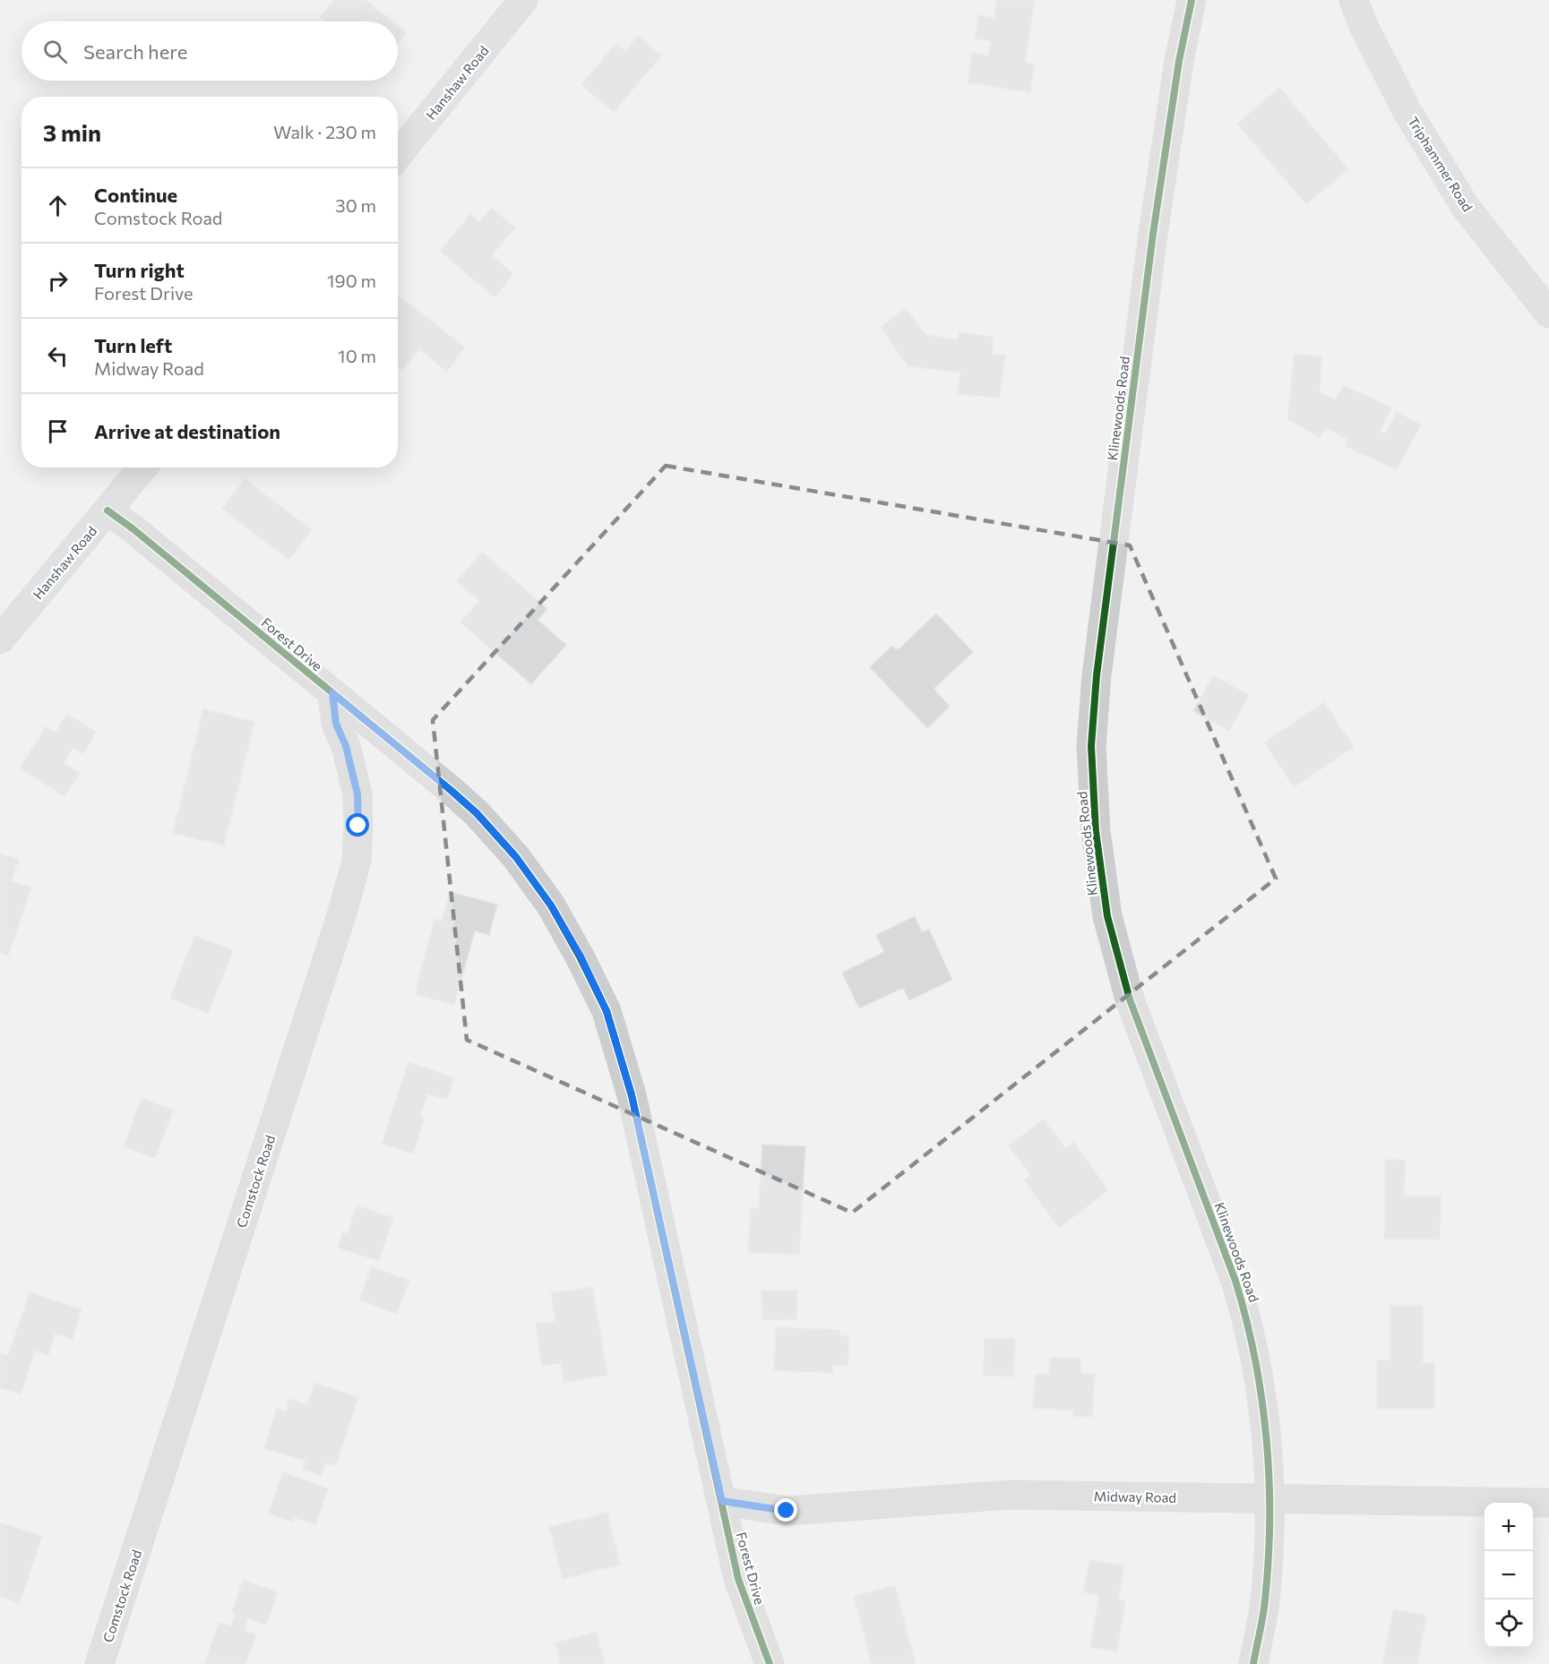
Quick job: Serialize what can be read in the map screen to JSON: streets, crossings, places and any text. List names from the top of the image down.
{
  "streets": {
    "street": [
      "Hanshaw Road",
      "Triphammer Road",
      "Klinewoods Road",
      "Forest Drive",
      "Comstock Road",
      "Midway Road"
    ]
  },
  "crossings": [
    ["Hanshaw Road", "Forest Drive"],
    ["Klinewoods Road", "Midway Road"],
    ["Forest Drive", "Comstock Road"],
    ["Forest Drive", "Midway Road"]
  ],
  "page": {
    "search": "Search here",
    "heading": ["3 min", "Walk · 230 m"],
    "list": [
      ["Continue", "Comstock Road", "30 m"],
      ["Turn right", "Forest Drive", "190 m"],
      ["Turn left", "Midway Road", "10 m"],
      "Arrive at destination"
    ],
    "map_buttons": ["+", "−"]
  }
}
